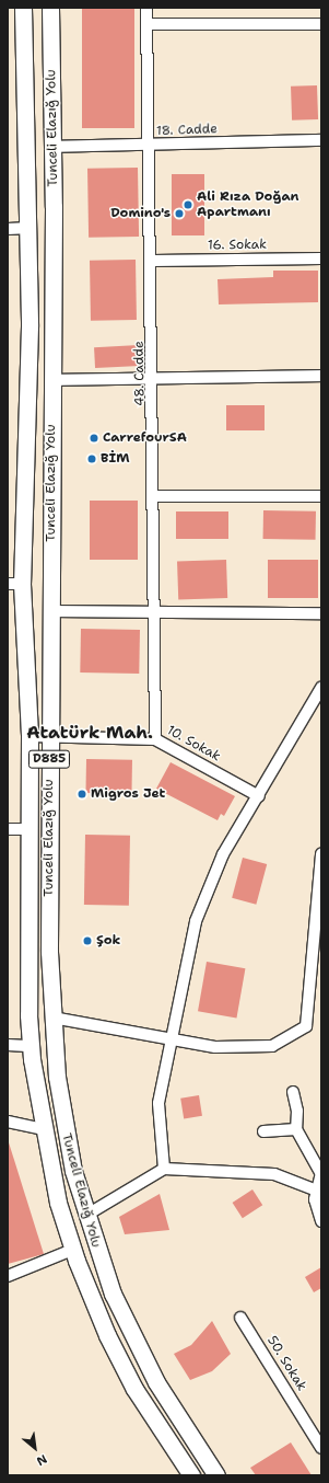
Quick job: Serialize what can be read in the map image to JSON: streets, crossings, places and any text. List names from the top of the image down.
{
  "streets": {
    "main road": ["Tunceli Elazığ Yolu", "D885"],
    "street": [
      "18. Cadde",
      "16. Sokak",
      "48. Cadde",
      "10. Sokak",
      "50. Sokak"
    ]
  },
  "crossings": [
    ["Tunceli Elazığ Yolu", "18. Cadde"],
    ["Tunceli Elazığ Yolu", "10. Sokak"],
    ["18. Cadde", "48. Cadde"],
    ["16. Sokak", "48. Cadde"],
    ["48. Cadde", "10. Sokak"]
  ],
  "districts": ["Atatürk Mah."],
  "places": [
    "Ali Rıza Doğan Apartmanı",
    "Domino's",
    "CarrefourSA",
    "BİM",
    "Migros Jet",
    "Şok"
  ],
  "north": "bottom right"
}
